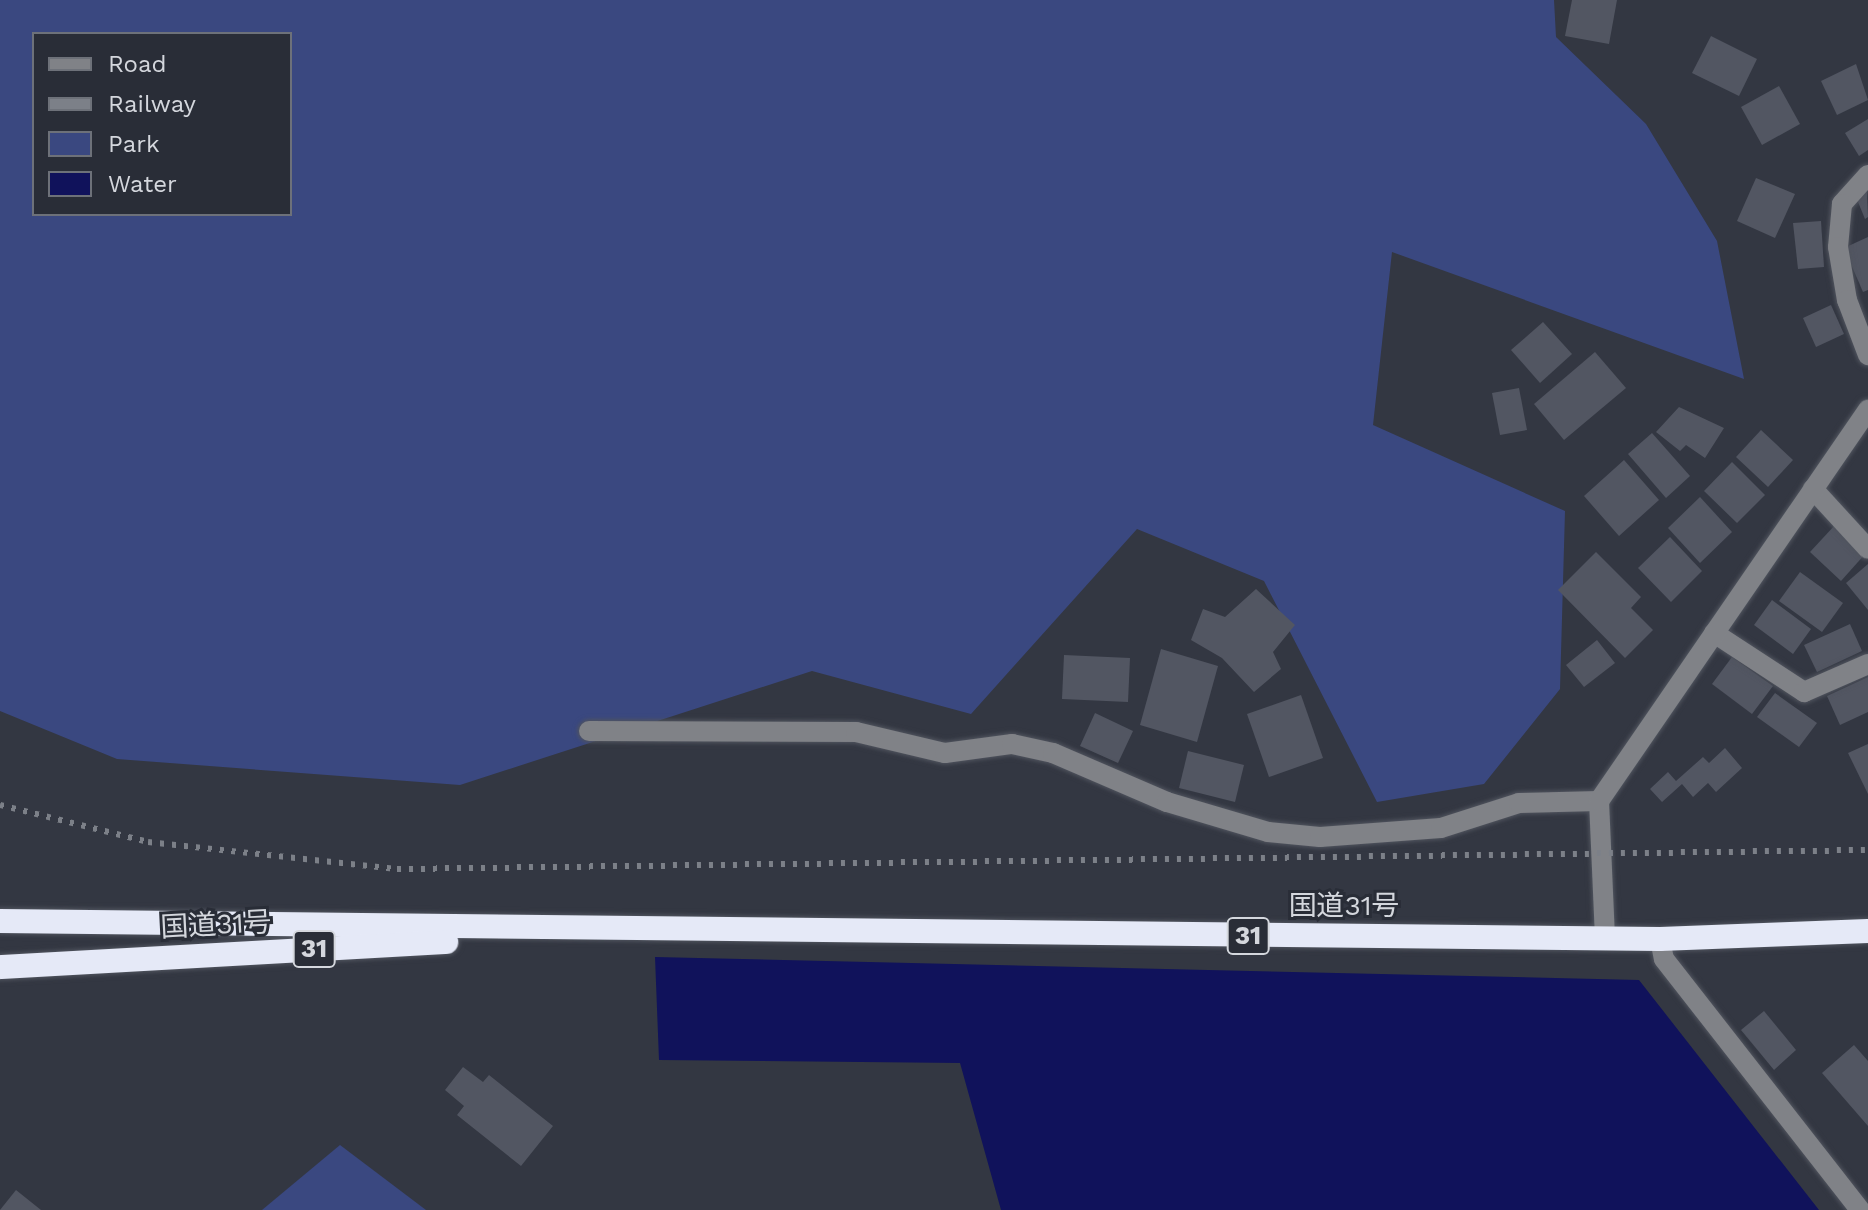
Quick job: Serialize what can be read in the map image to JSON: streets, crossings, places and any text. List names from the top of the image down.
{
  "streets": {
    "highway": ["国道31号", "31"]
  },
  "legend": [
    "Road",
    "Railway",
    "Park",
    "Water"
  ]
}
